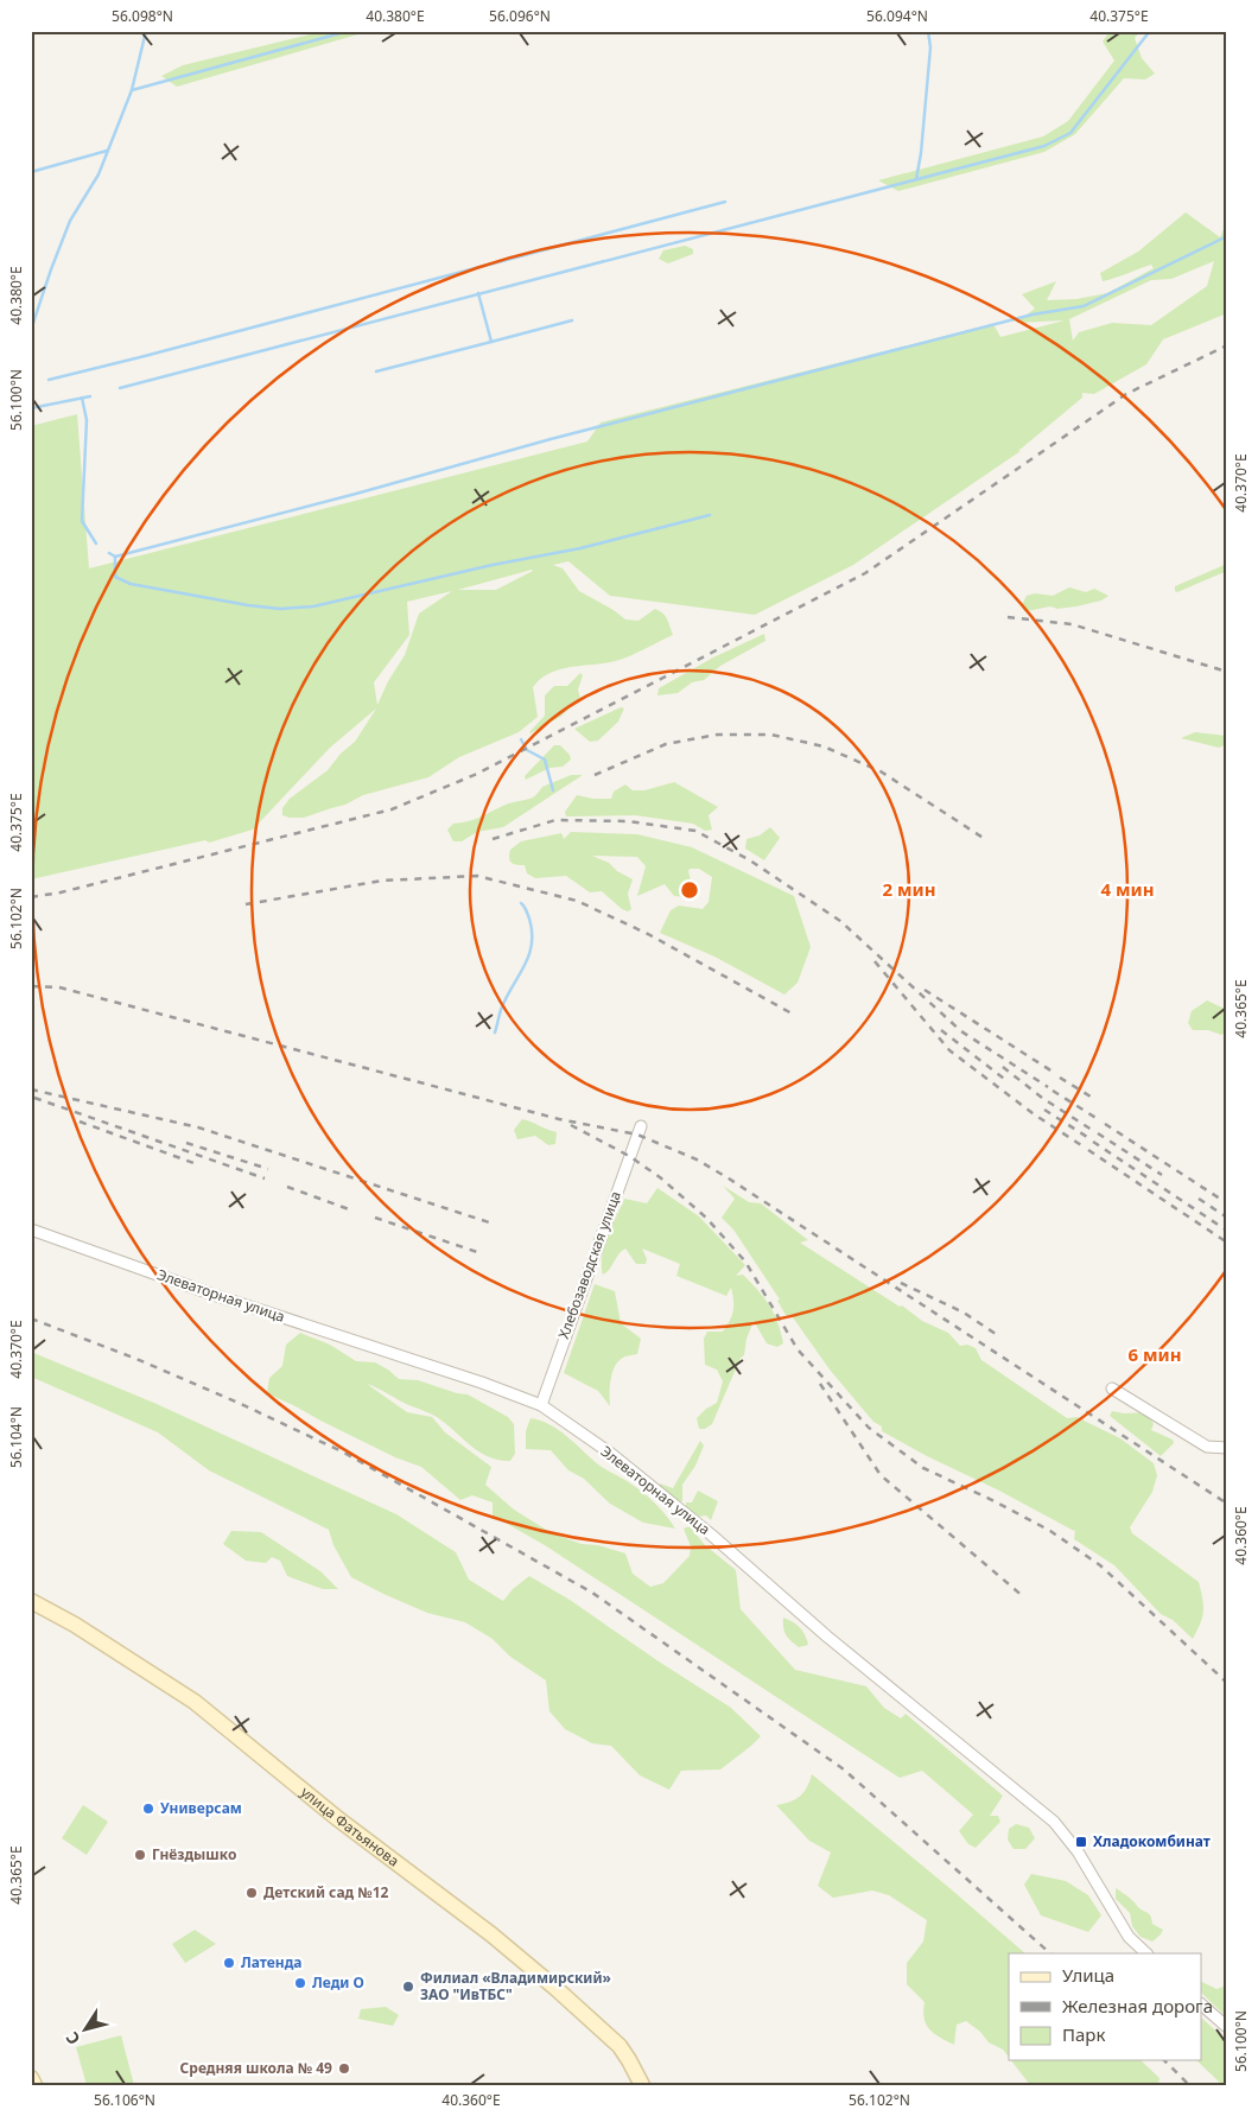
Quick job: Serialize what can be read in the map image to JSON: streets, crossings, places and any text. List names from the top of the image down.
{
  "streets": {
    "street": ["Хлебозаводская улица", "Элеваторная улица", "улица Фатьянова"]
  },
  "crossings": [
    ["Хлебозаводская улица", "Элеваторная улица"]
  ],
  "places": {
    "other": [
      "Универсам",
      "Гнёздышко",
      "Детский сад №12",
      "Латенда",
      "Леди О",
      "Филиал «Владимирский» ЗАО \"ИвТБС\"",
      "Средняя школа № 49"
    ],
    "transit": ["Хладокомбинат"]
  },
  "legend": ["Улица", "Железная дорога", "Парк"],
  "north": "bottom left",
  "coordinates": [
    "56.098°N",
    "40.380°E",
    "56.096°N",
    "56.094°N",
    "40.375°E",
    "56.100°N",
    "40.370°E",
    "56.102°N",
    "40.365°E",
    "56.104°N",
    "40.360°E",
    "56.106°N"
  ],
  "rings": ["2 мин", "4 мин", "6 мин"]
}
